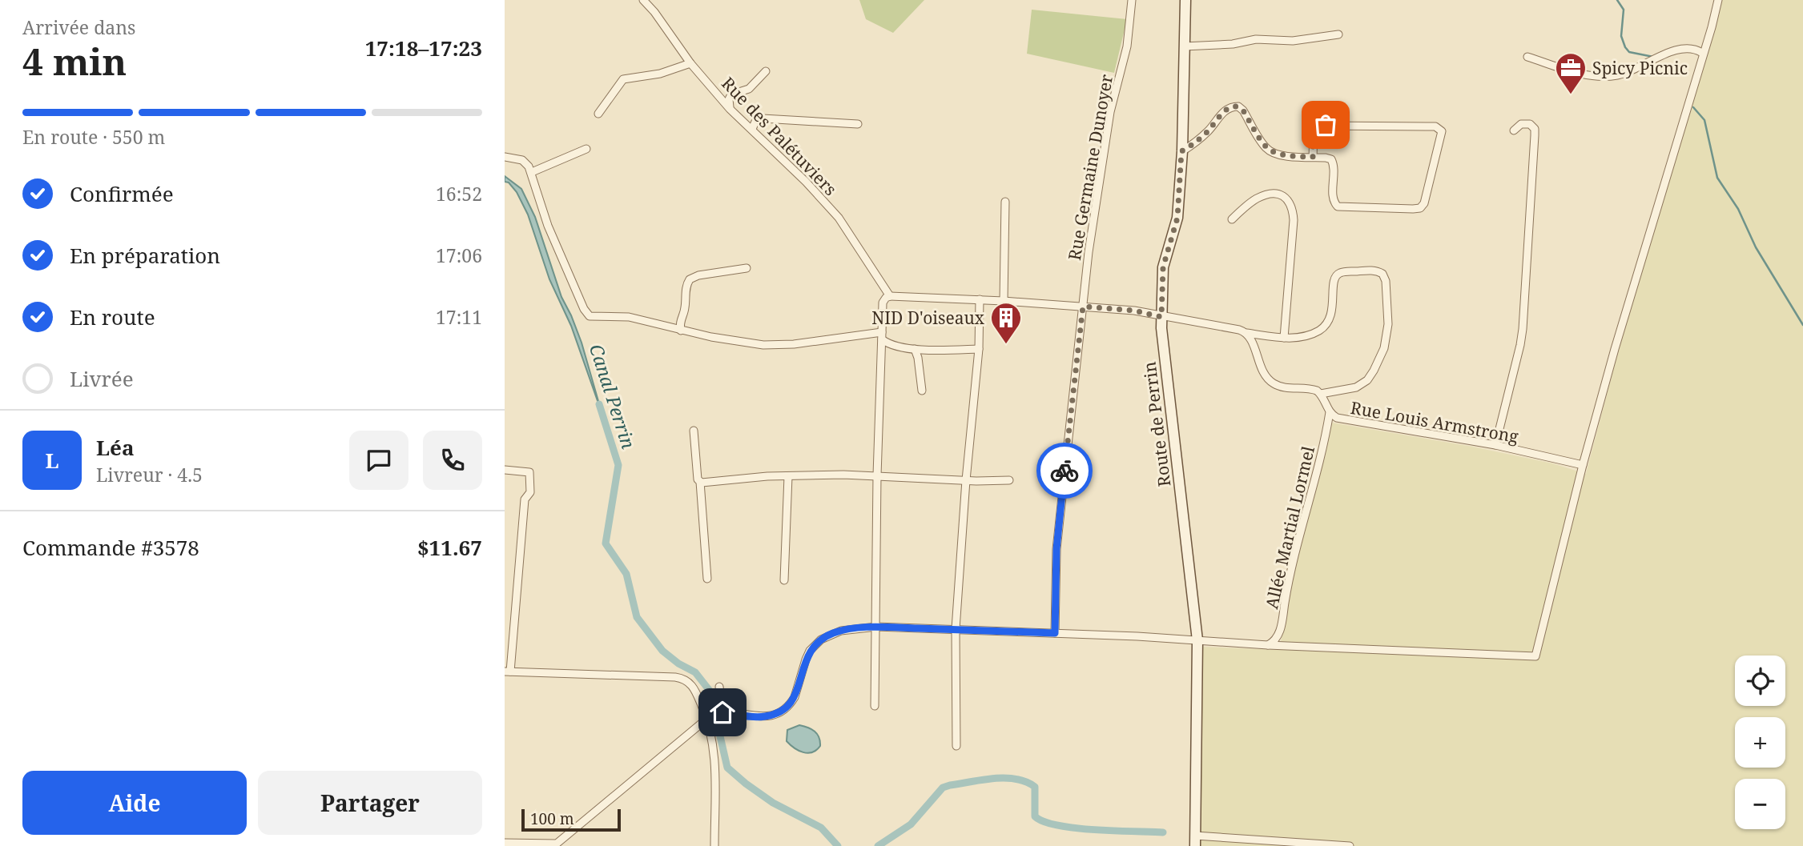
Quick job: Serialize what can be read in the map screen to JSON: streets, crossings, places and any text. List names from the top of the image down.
{
  "streets": {
    "main road": ["Route de Perrin"],
    "street": [
      "Rue des Palétuviers",
      "Rue Germaine Dunoyer",
      "Rue Louis Armstrong",
      "Allée Martial Lormel"
    ]
  },
  "crossings": [
    ["Rue Louis Armstrong", "Allée Martial Lormel"]
  ],
  "water": ["Canal Perrin"],
  "places": {
    "office": ["Spicy Picnic"],
    "building": ["NID D'oiseaux"]
  },
  "scale_bar": "100 m",
  "page": {
    "heading": ["4 min", "Arrivée dans", "17:18–17:23"],
    "panel": [
      "Léa",
      "Livreur · 4.5",
      "Commande #3578",
      "$11.67"
    ],
    "bar": "En route · 550 m",
    "list": [
      ["Confirmée", "16:52"],
      ["En préparation", "17:06"],
      ["En route", "17:11"],
      "Livrée"
    ],
    "round": "L",
    "map_buttons": ["+", "−"],
    "buttons": ["Aide", "Partager"],
    "scale": "100 m"
  }
}
